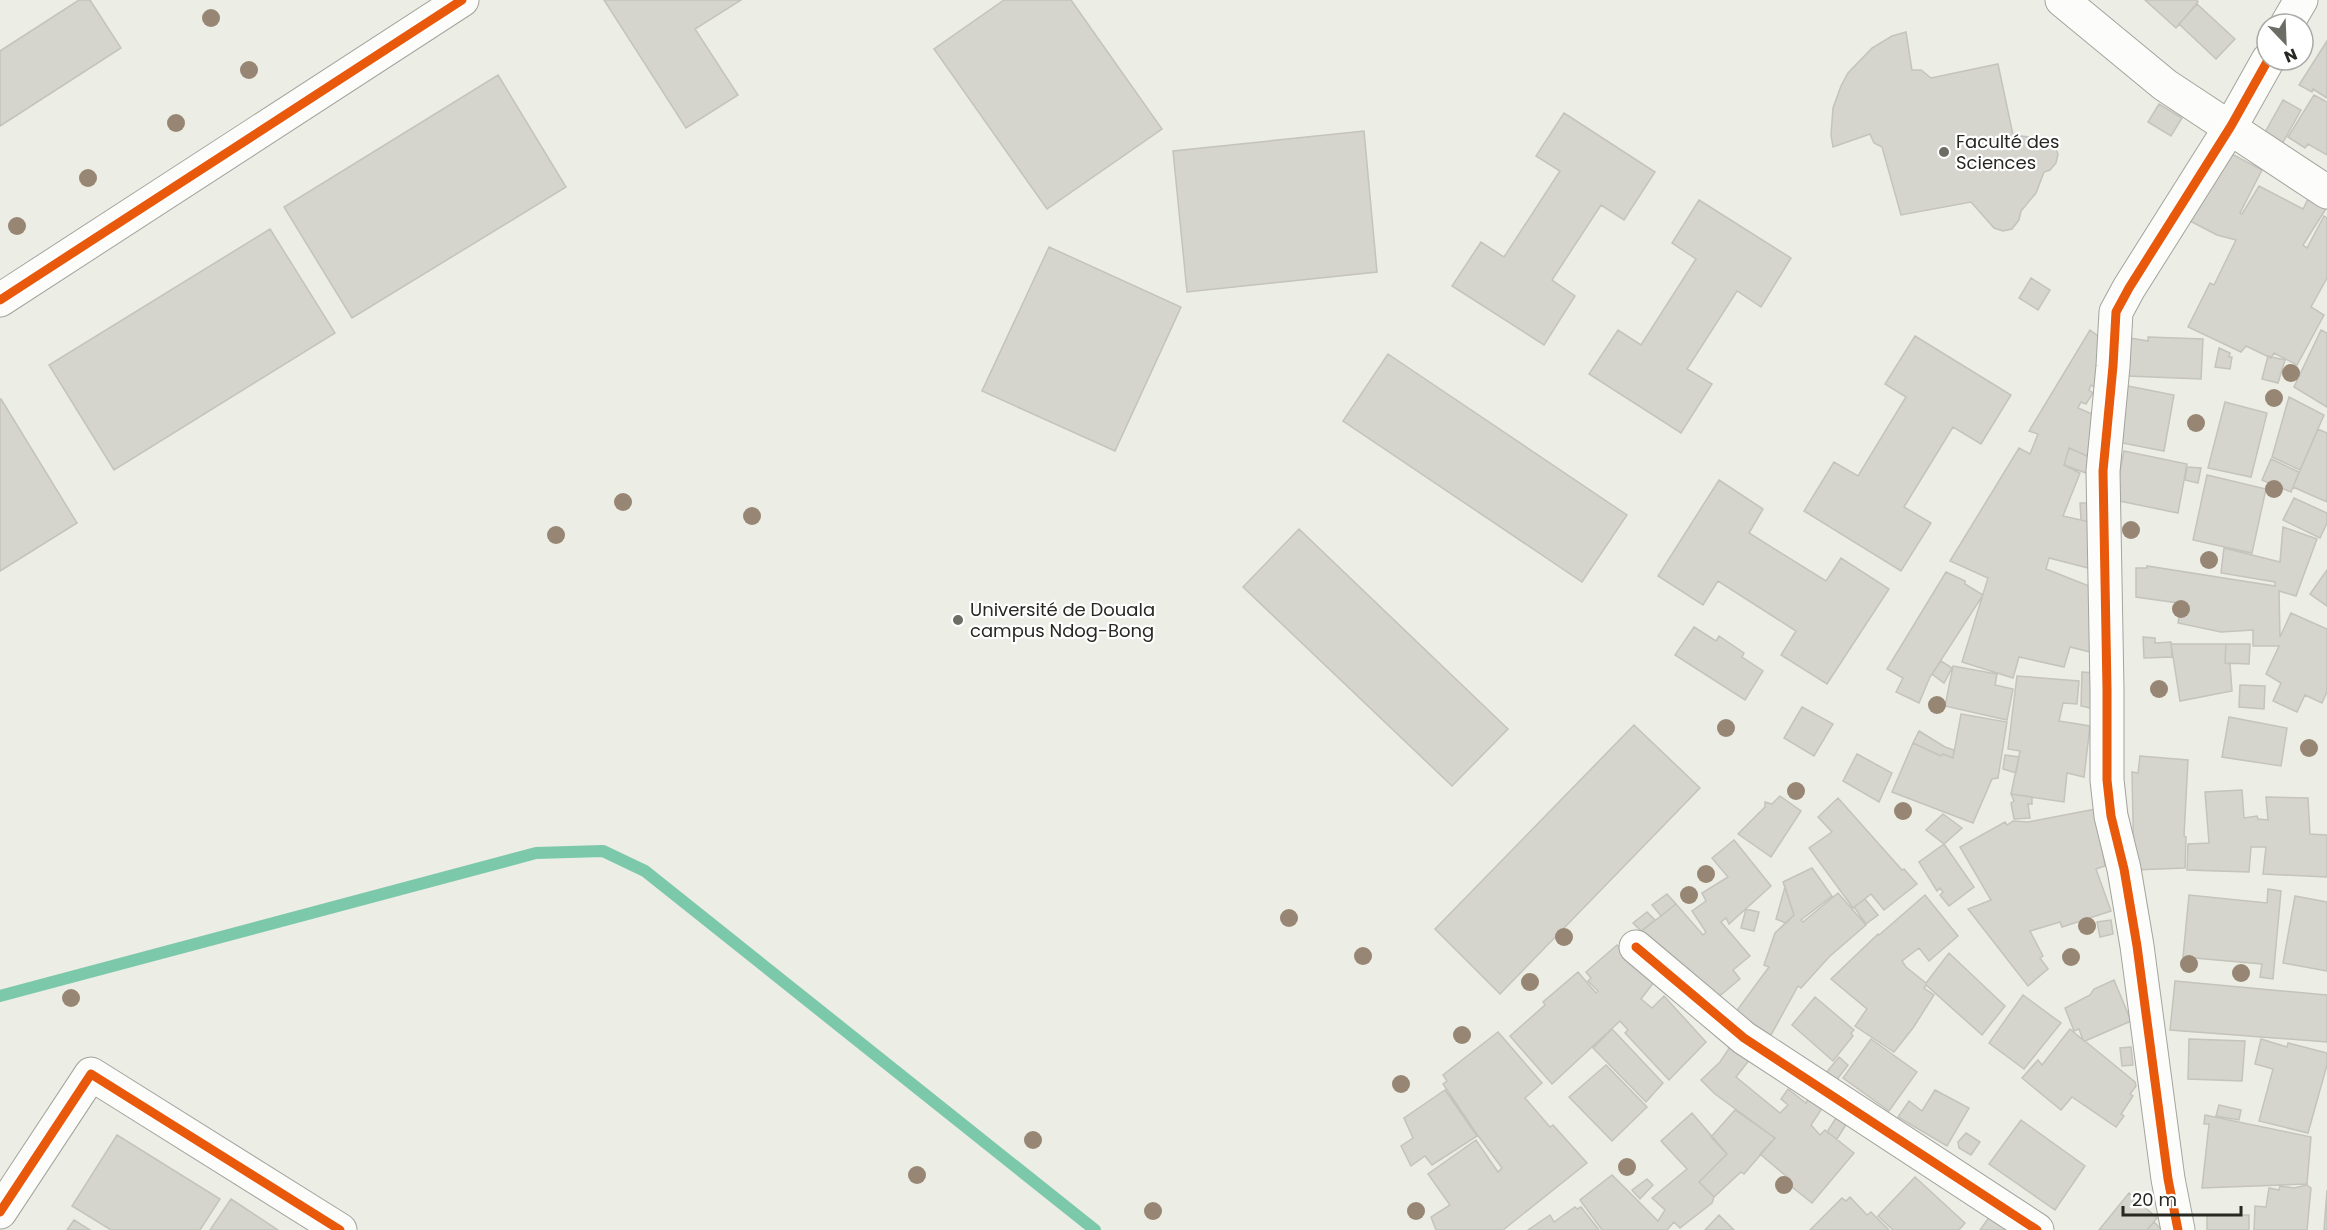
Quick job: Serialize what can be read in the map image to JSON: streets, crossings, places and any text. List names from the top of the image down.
{
  "places": ["Faculté des Sciences", "Université de Douala campus Ndog-Bong"],
  "scale_bar": "20 m",
  "north": "bottom right"
}
